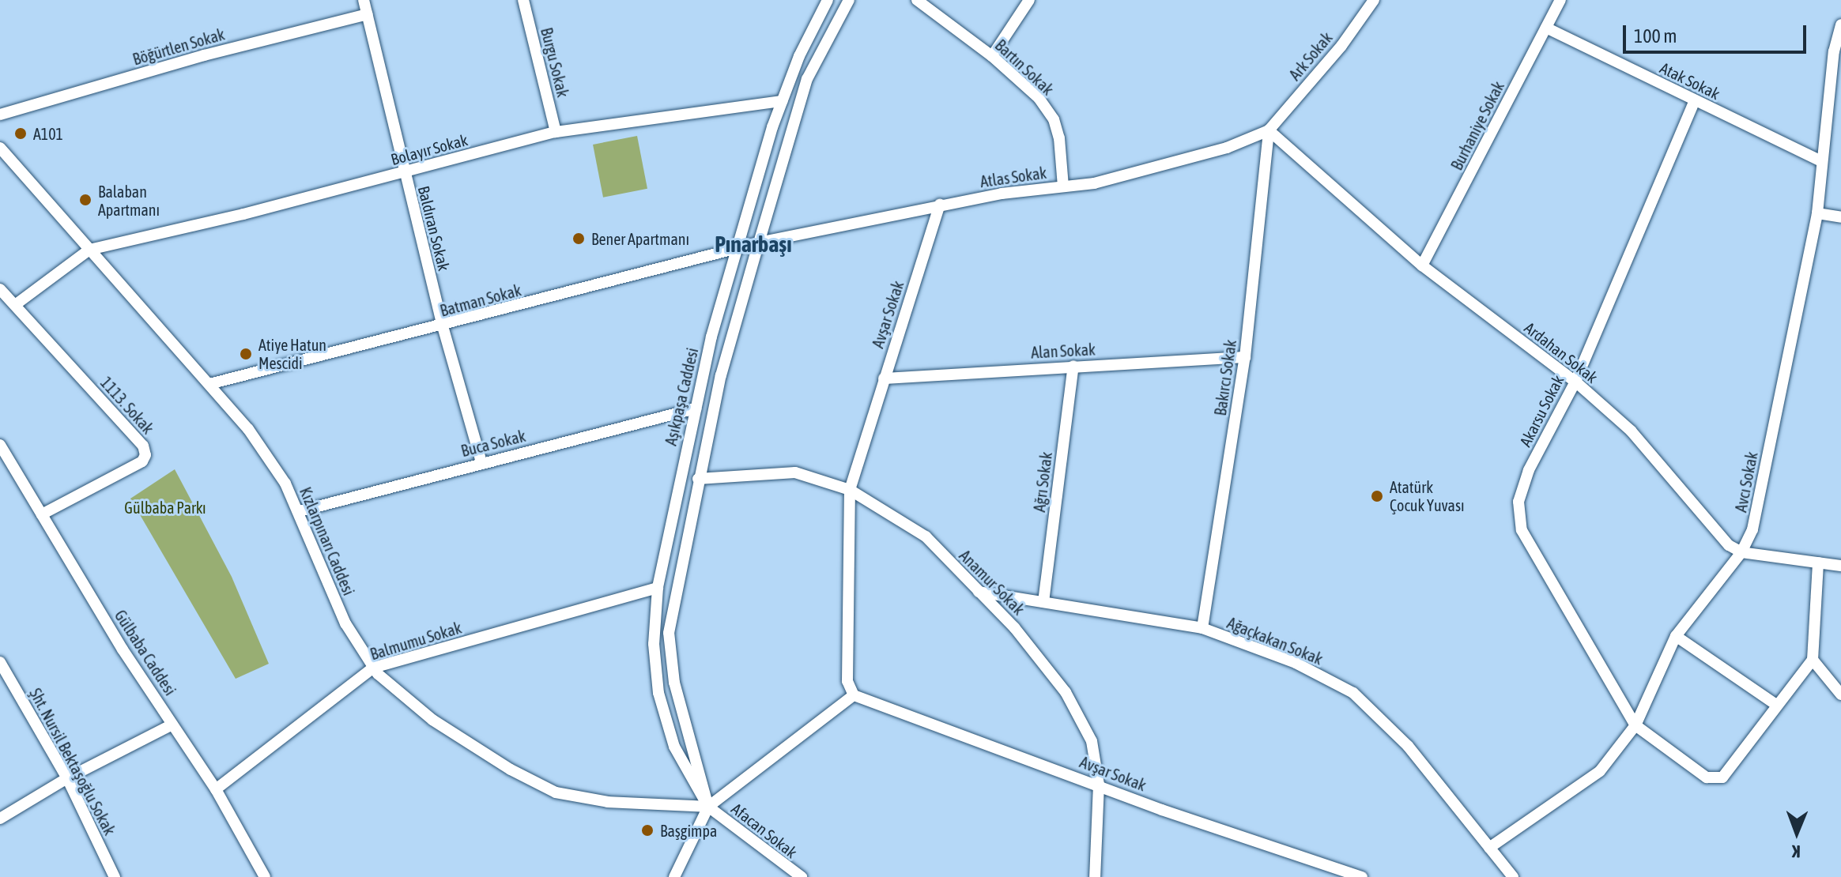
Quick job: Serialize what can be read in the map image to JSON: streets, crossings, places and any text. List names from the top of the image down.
{
  "streets": {
    "street": [
      "Böğürtlen Sokak",
      "Ark Sokak",
      "Burgu Sokak",
      "Bartın Sokak",
      "Atak Sokak",
      "Burhaniye Sokak",
      "Bolayır Sokak",
      "Atlas Sokak",
      "Baldıran Sokak",
      "Batman Sokak",
      "Avşar Sokak",
      "Alan Sokak",
      "Ardahan Sokak",
      "Bakırcı Sokak",
      "Aşıkpaşa Caddesi",
      "1113. Sokak",
      "Akarsu Sokak",
      "Buca Sokak",
      "Ağrı Sokak",
      "Avcı Sokak",
      "Kızlarpınarı Caddesi",
      "Anamur Sokak",
      "Balmumu Sokak",
      "Ağaçkakan Sokak",
      "Gülbaba Caddesi",
      "Şht. Nursil Bektaşoğlu Sokak",
      "Afacan Sokak"
    ]
  },
  "crossings": [
    ["Böğürtlen Sokak", "Baldıran Sokak"],
    ["Ark Sokak", "Atlas Sokak"],
    ["Ark Sokak", "Ardahan Sokak"],
    ["Ark Sokak", "Bakırcı Sokak"],
    ["Burgu Sokak", "Bolayır Sokak"],
    ["Bartın Sokak", "Atlas Sokak"],
    ["Atak Sokak", "Burhaniye Sokak"],
    ["Atak Sokak", "Akarsu Sokak"],
    ["Atak Sokak", "Avcı Sokak"],
    ["Burhaniye Sokak", "Ardahan Sokak"],
    ["Bolayır Sokak", "Baldıran Sokak"],
    ["Bolayır Sokak", "Aşıkpaşa Caddesi"],
    ["Bolayır Sokak", "Kızlarpınarı Caddesi"],
    ["Atlas Sokak", "Batman Sokak"],
    ["Atlas Sokak", "Avşar Sokak"],
    ["Atlas Sokak", "Ardahan Sokak"],
    ["Atlas Sokak", "Bakırcı Sokak"],
    ["Baldıran Sokak", "Batman Sokak"],
    ["Baldıran Sokak", "Buca Sokak"],
    ["Batman Sokak", "Aşıkpaşa Caddesi"],
    ["Batman Sokak", "Kızlarpınarı Caddesi"],
    ["Avşar Sokak", "Alan Sokak"],
    ["Avşar Sokak", "Anamur Sokak"],
    ["Alan Sokak", "Bakırcı Sokak"],
    ["Alan Sokak", "Ağrı Sokak"],
    ["Ardahan Sokak", "Bakırcı Sokak"],
    ["Ardahan Sokak", "Akarsu Sokak"],
    ["Ardahan Sokak", "Avcı Sokak"],
    ["Bakırcı Sokak", "Ağaçkakan Sokak"],
    ["Aşıkpaşa Caddesi", "Buca Sokak"],
    ["Aşıkpaşa Caddesi", "Kızlarpınarı Caddesi"],
    ["Aşıkpaşa Caddesi", "Balmumu Sokak"],
    ["Aşıkpaşa Caddesi", "Afacan Sokak"],
    ["1113. Sokak", "Gülbaba Caddesi"],
    ["Akarsu Sokak", "Avcı Sokak"],
    ["Buca Sokak", "Kızlarpınarı Caddesi"],
    ["Ağrı Sokak", "Ağaçkakan Sokak"],
    ["Avcı Sokak", "Ağaçkakan Sokak"],
    ["Kızlarpınarı Caddesi", "Balmumu Sokak"],
    ["Kızlarpınarı Caddesi", "Afacan Sokak"],
    ["Anamur Sokak", "Ağaçkakan Sokak"],
    ["Balmumu Sokak", "Gülbaba Caddesi"]
  ],
  "districts": ["Pınarbaşı"],
  "parks": ["Gülbaba Parkı"],
  "places": [
    "A101",
    "Balaban Apartmanı",
    "Bener Apartmanı",
    "Atiye Hatun Mescidi",
    "Atatürk Çocuk Yuvası",
    "Başgimpa"
  ],
  "scale_bar": "100 m",
  "north": "bottom"
}
